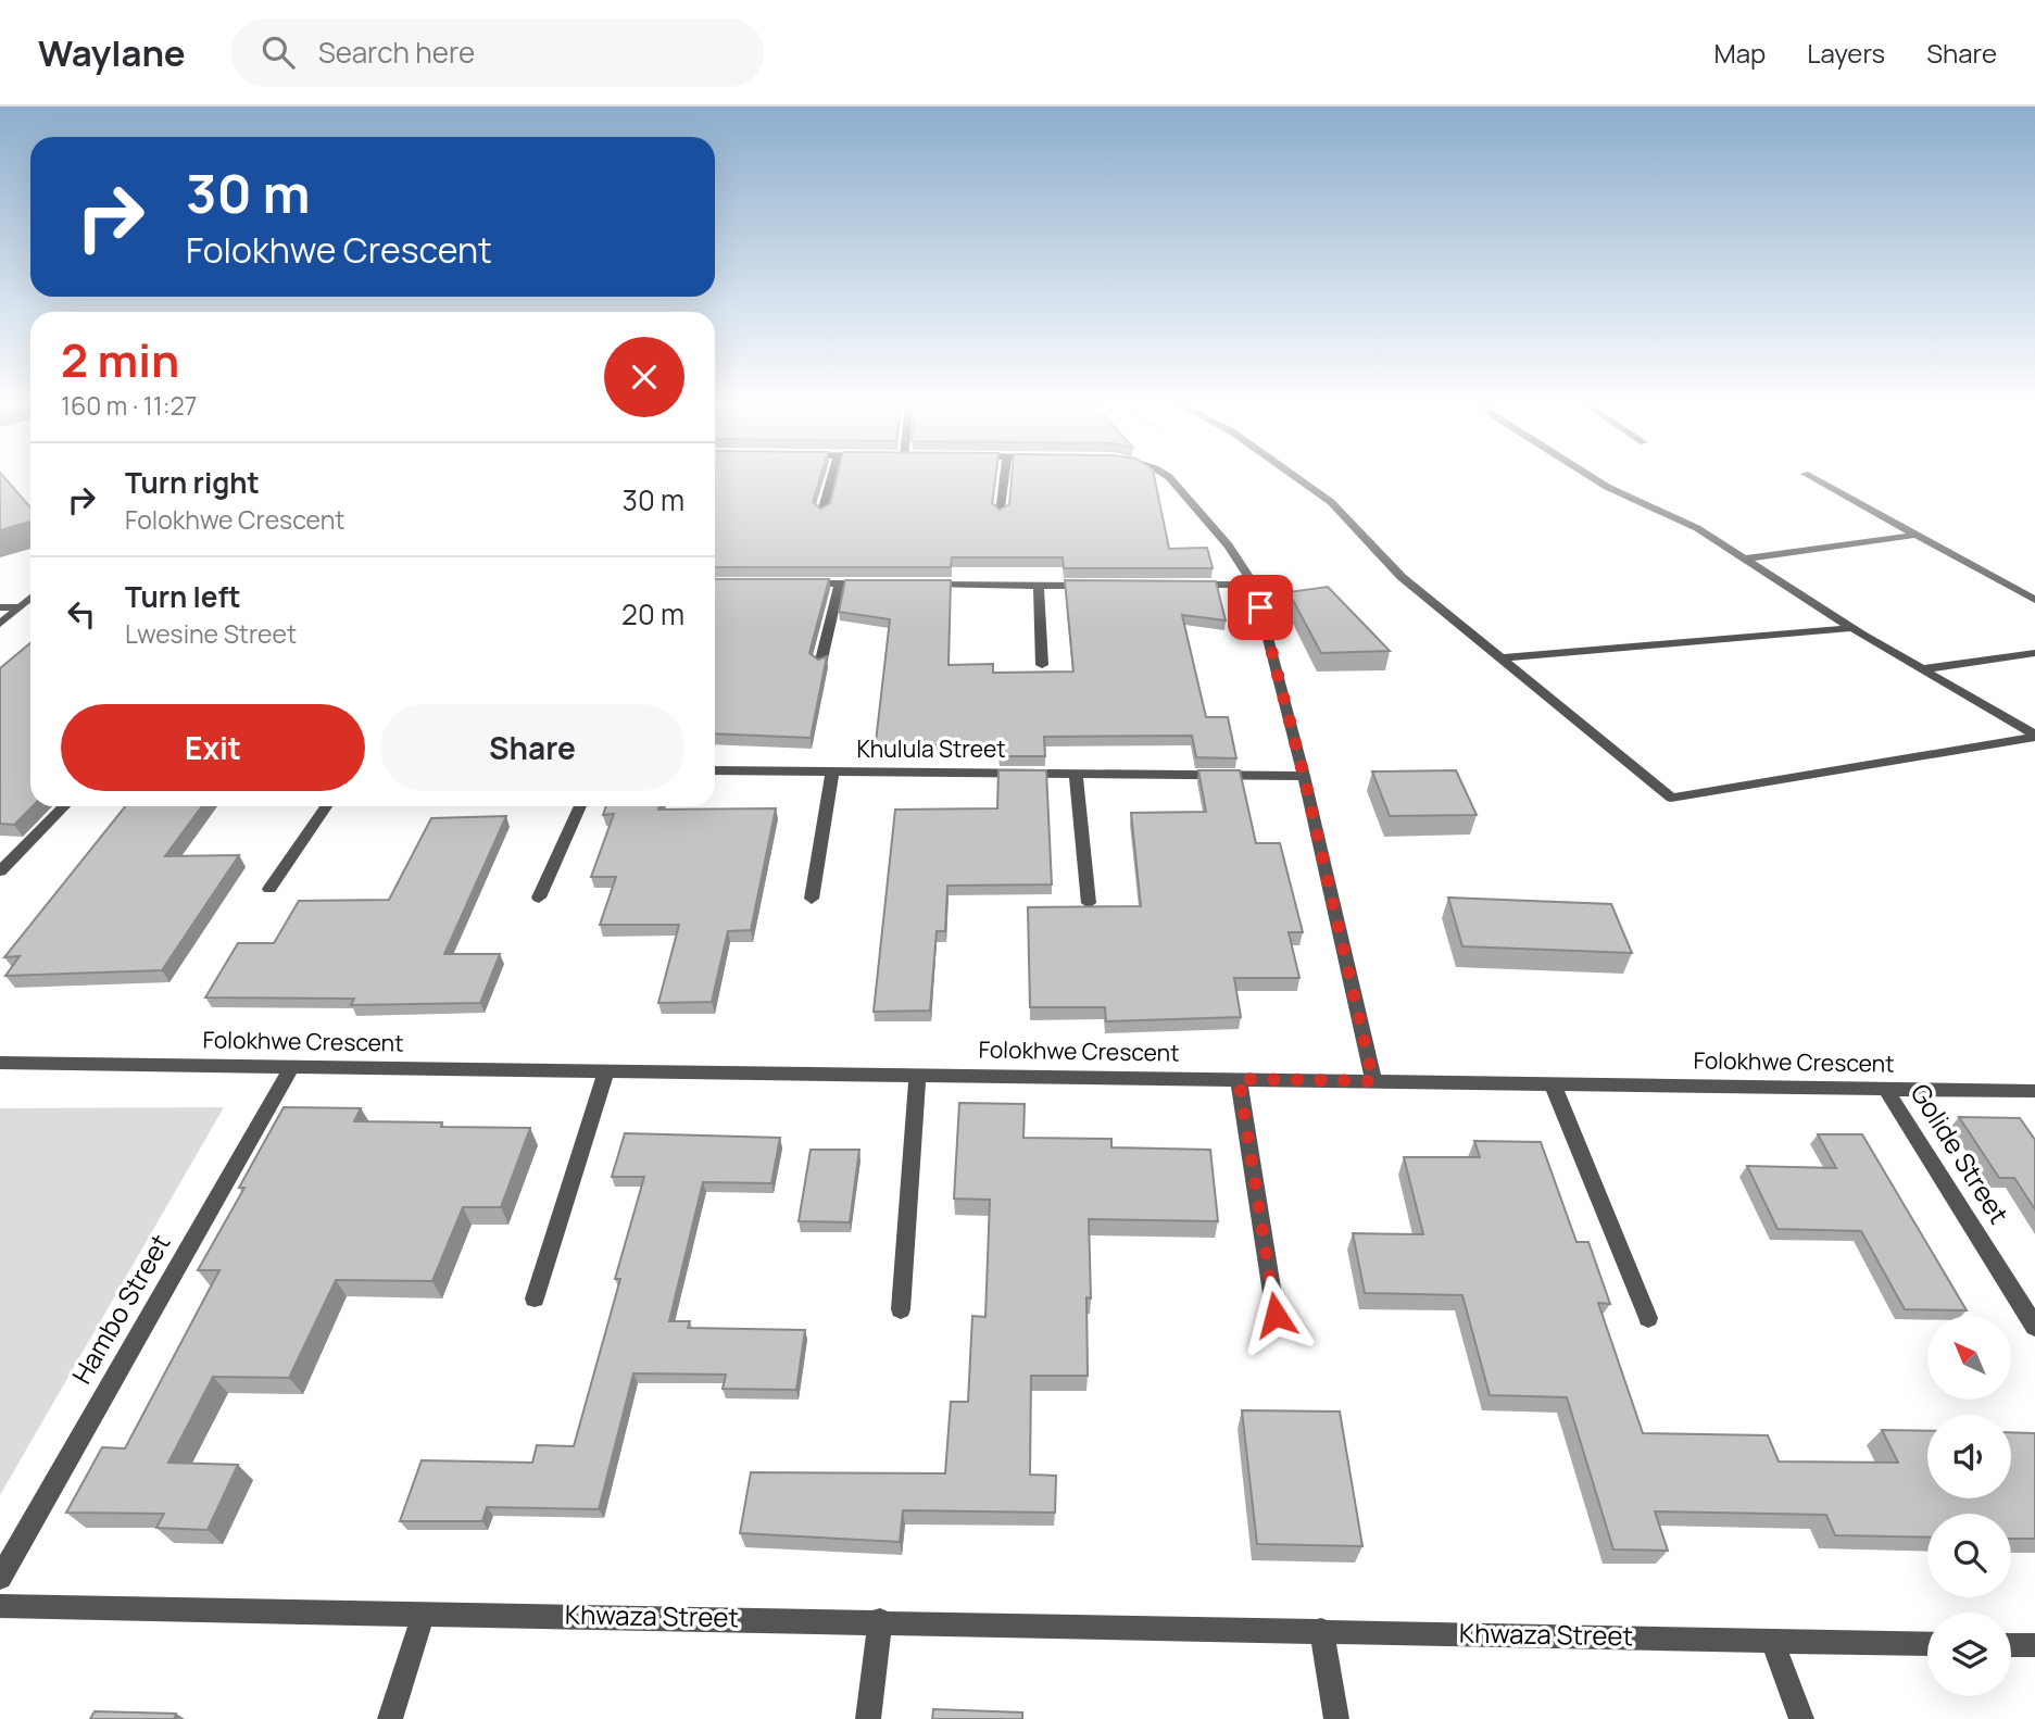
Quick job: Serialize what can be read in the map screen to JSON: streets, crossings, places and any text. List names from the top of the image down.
{
  "streets": {
    "street": [
      "Khulula Street",
      "Folokhwe Crescent",
      "Golide Street",
      "Hambo Street",
      "Khwaza Street"
    ]
  },
  "crossings": [
    ["Folokhwe Crescent", "Golide Street"],
    ["Folokhwe Crescent", "Hambo Street"]
  ],
  "north": "top left",
  "page": {
    "header": "Waylane",
    "search": "Search here",
    "nav": ["Map", "Layers", "Share"],
    "turn": ["30 m", "Folokhwe Crescent"],
    "heading": ["2 min", "160 m · 11:27"],
    "list": [
      {
        "name": "Turn right",
        "note": "Folokhwe Crescent",
        "value": "30 m"
      },
      {
        "name": "Turn left",
        "note": "Lwesine Street",
        "value": "20 m"
      }
    ],
    "buttons": ["Exit", "Share"]
  }
}
